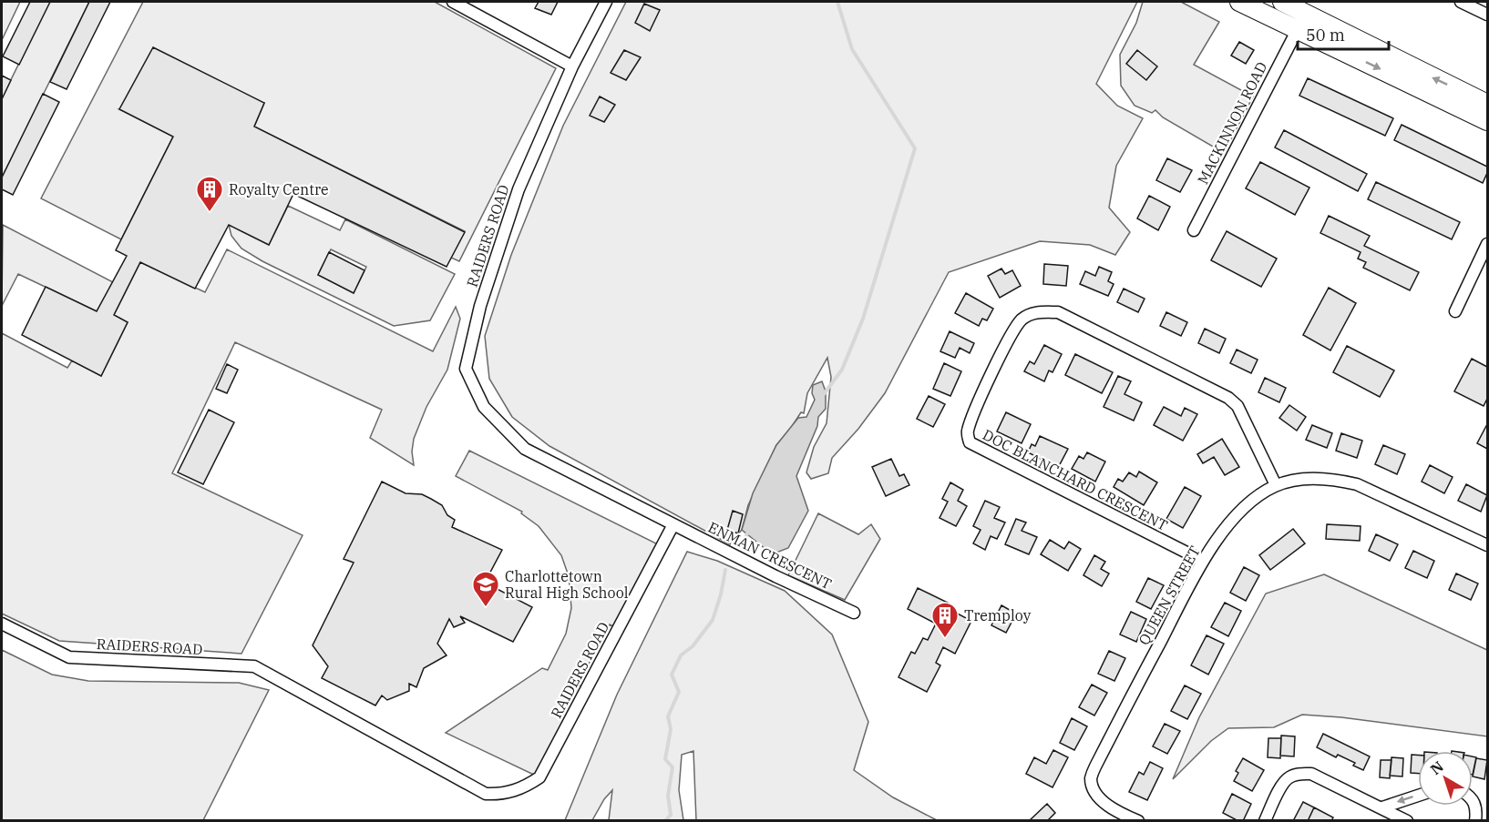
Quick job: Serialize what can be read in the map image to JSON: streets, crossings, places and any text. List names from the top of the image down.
{
  "streets": {
    "street": [
      "MACKINNON ROAD",
      "RAIDERS ROAD",
      "DOC BLANCHARD CRESCENT",
      "ENMAN CRESCENT",
      "QUEEN STREET"
    ]
  },
  "crossings": [
    ["RAIDERS ROAD", "ENMAN CRESCENT"],
    ["DOC BLANCHARD CRESCENT", "QUEEN STREET"]
  ],
  "places": {
    "building": ["Royalty Centre", "Tremploy"],
    "school or university": ["Charlottetown Rural High School"]
  },
  "scale_bar": "50 m",
  "north": "top left"
}
